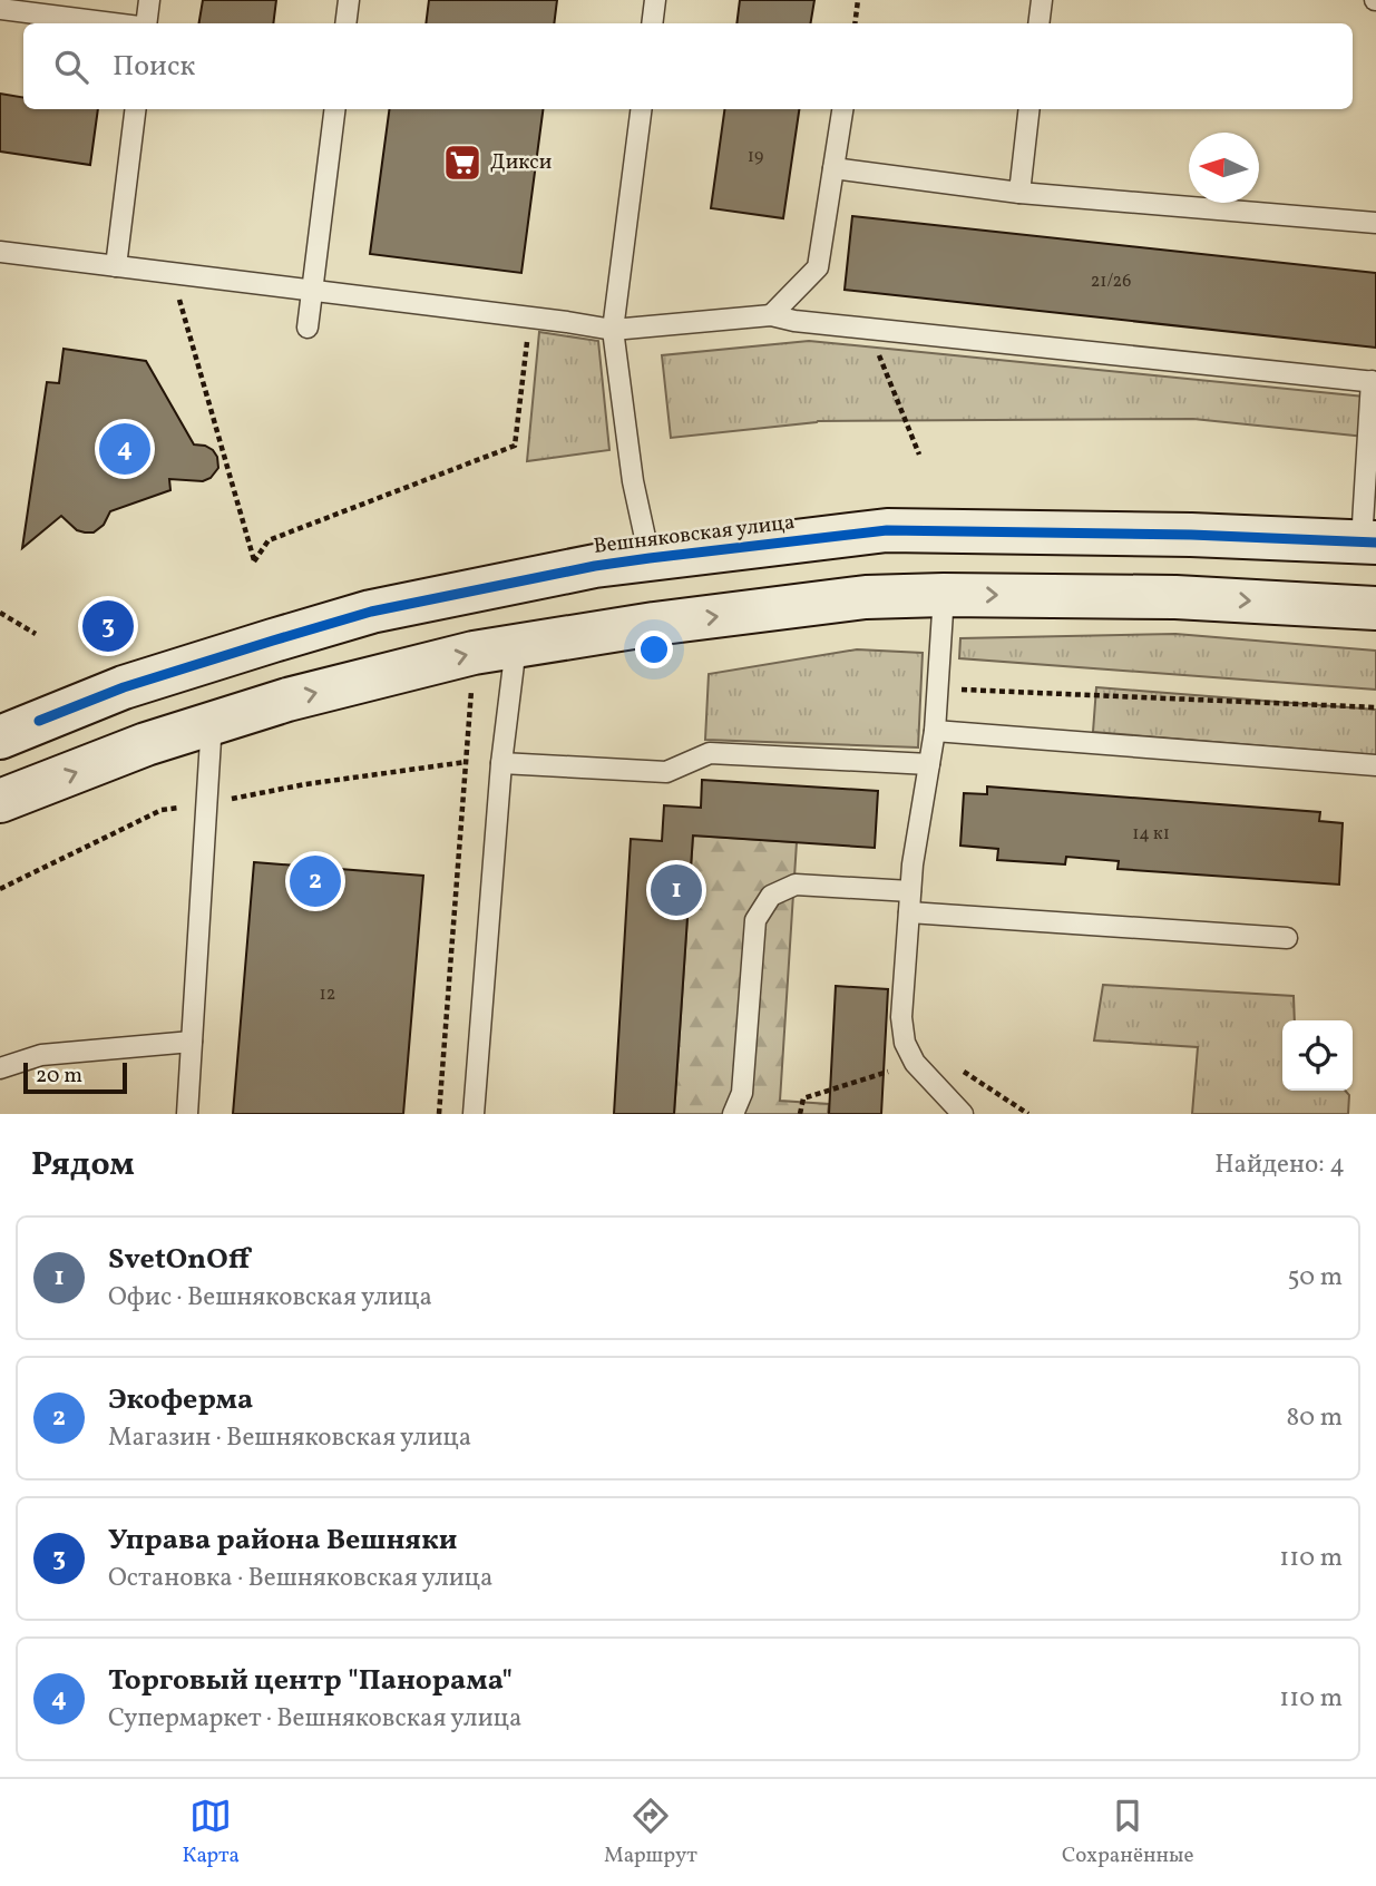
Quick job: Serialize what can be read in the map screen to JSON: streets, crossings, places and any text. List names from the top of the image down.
{
  "streets": {
    "main road": ["Вешняковская улица"]
  },
  "places": {
    "supermarket": ["Дикси"]
  },
  "house_numbers": [
    "19",
    "21/26",
    "14 к1",
    "12"
  ],
  "scale_bar": "20 m",
  "north": "left",
  "page": {
    "search": "Поиск",
    "pins": [
      "4",
      "3",
      "2",
      "1"
    ],
    "scale": "20 m",
    "heading": ["Рядом", "Найдено: 4"],
    "list": [
      {
        "mark": "1",
        "name": "SvetOnOff",
        "note": "Офис · Вешняковская улица",
        "value": "50 m"
      },
      {
        "mark": "2",
        "name": "Экоферма",
        "note": "Магазин · Вешняковская улица",
        "value": "80 m"
      },
      {
        "mark": "3",
        "name": "Управа района Вешняки",
        "note": "Остановка · Вешняковская улица",
        "value": "110 m"
      },
      {
        "mark": "4",
        "name": "Торговый центр \"Панорама\"",
        "note": "Супермаркет · Вешняковская улица",
        "value": "110 m"
      }
    ],
    "nav": ["Карта", "Маршрут", "Сохранённые"]
  }
}
